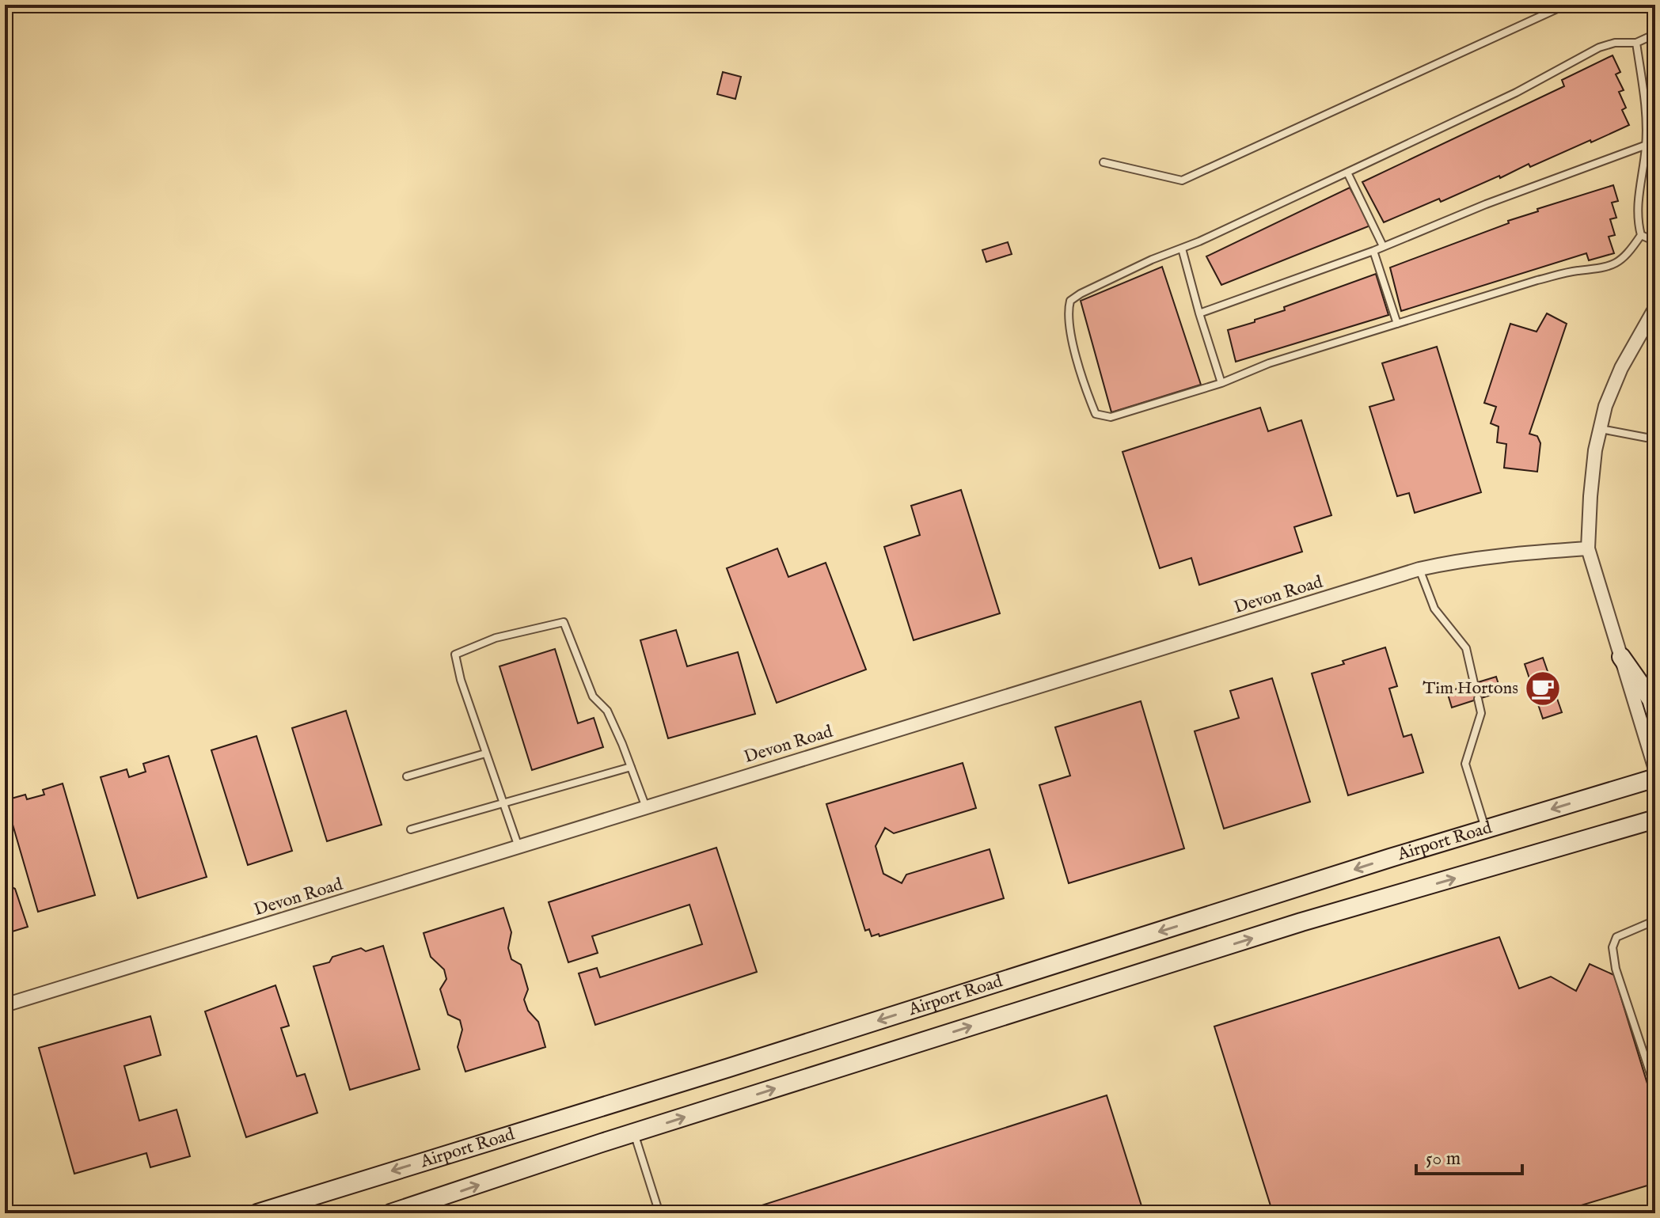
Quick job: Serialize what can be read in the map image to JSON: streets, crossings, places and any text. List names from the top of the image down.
{
  "streets": {
    "main road": ["Airport Road"],
    "street": ["Devon Road"]
  },
  "places": {
    "cafe": ["Tim Hortons"]
  },
  "scale_bar": "50 m"
}
